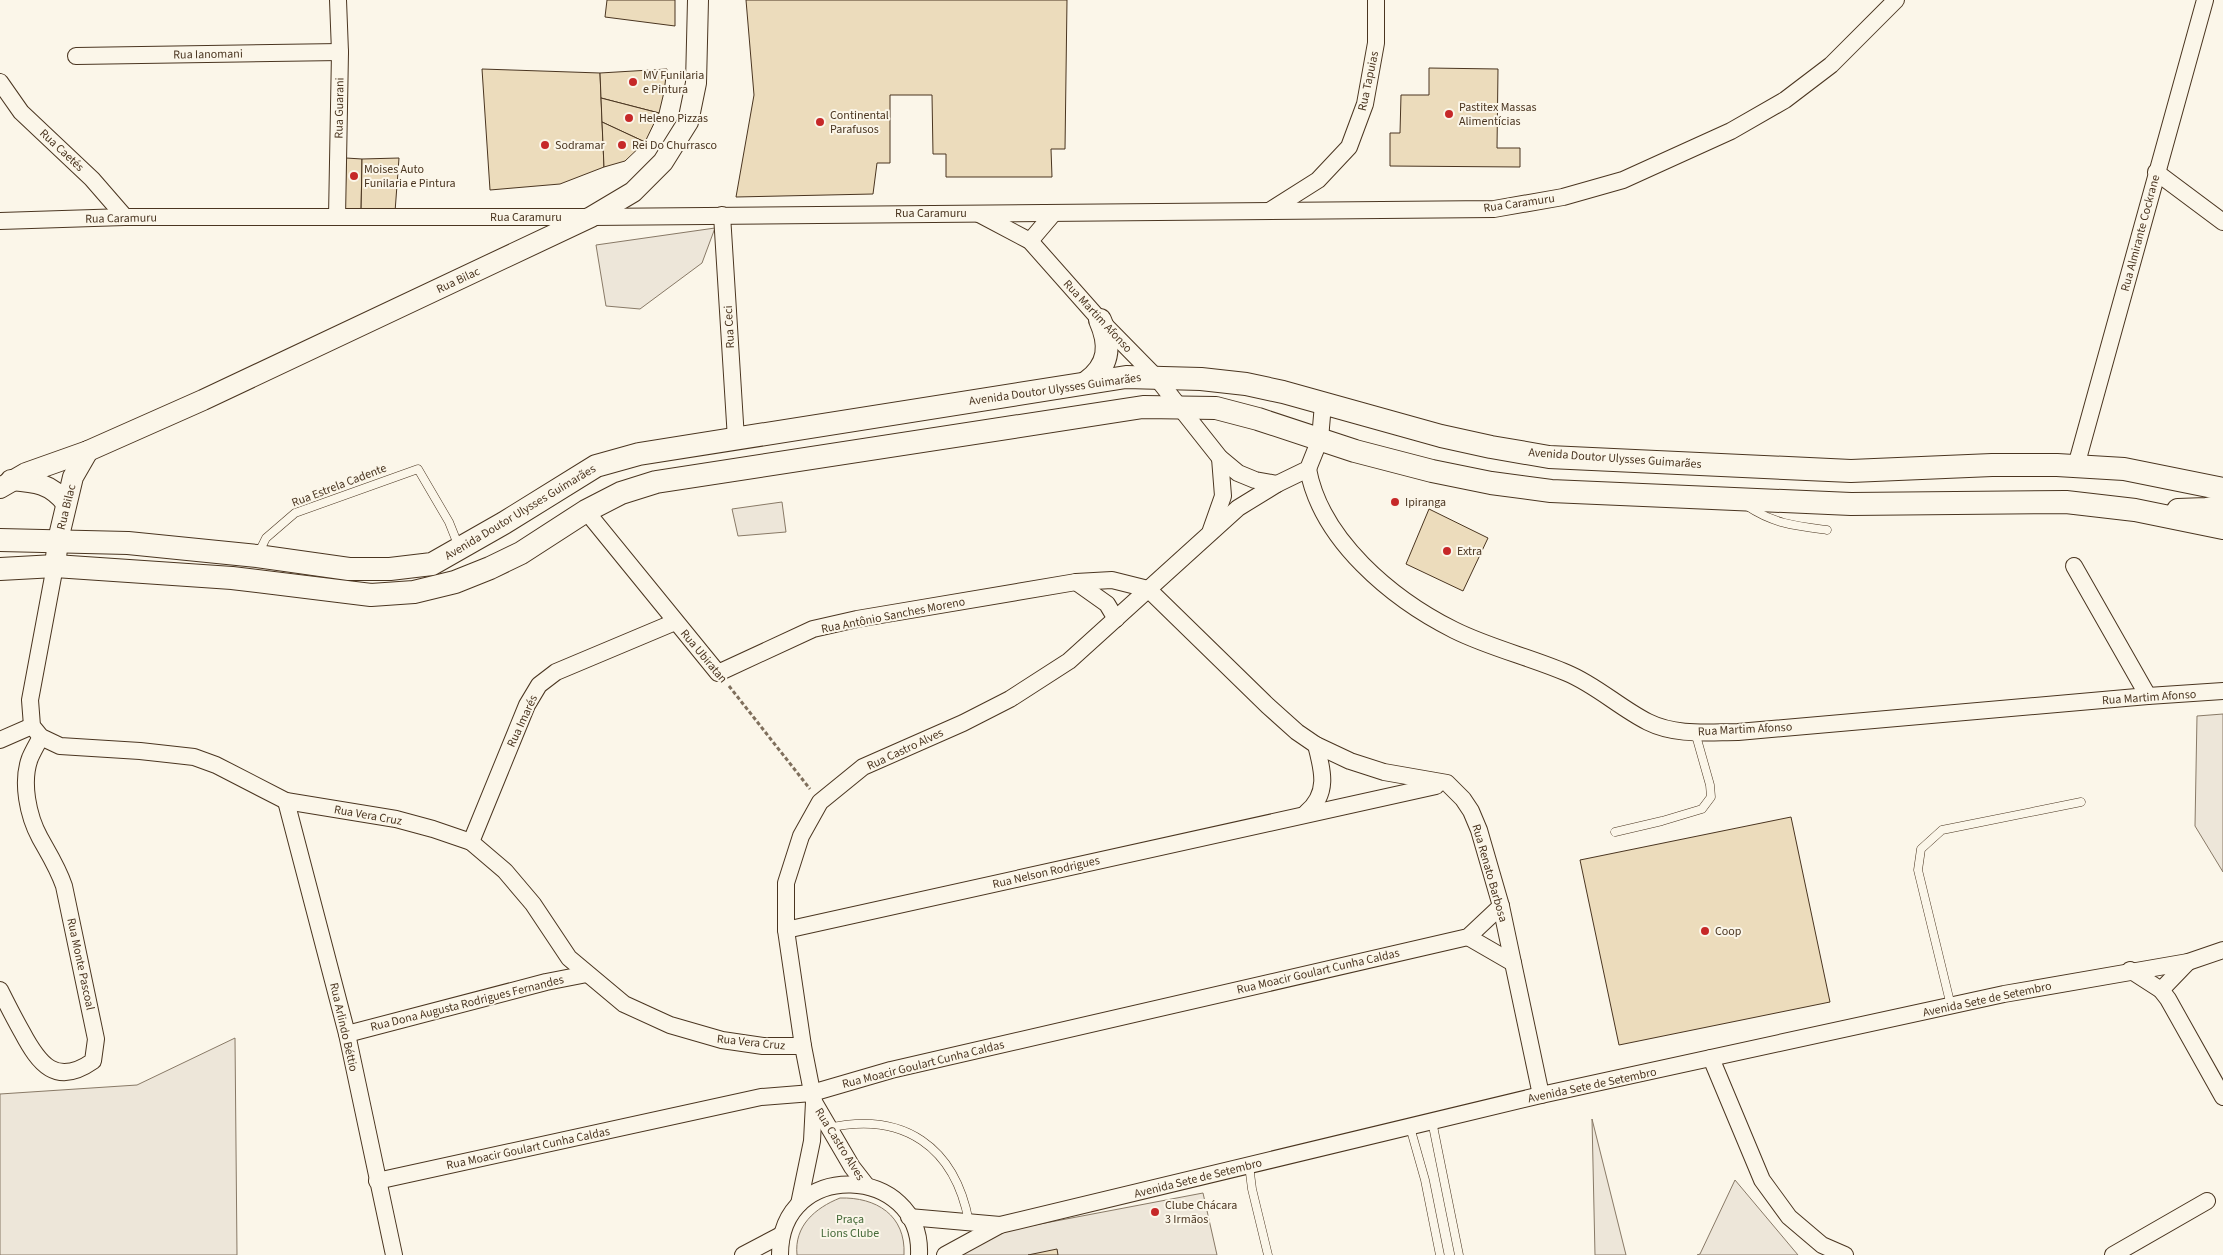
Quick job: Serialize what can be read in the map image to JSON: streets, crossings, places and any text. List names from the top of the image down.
{
  "streets": {
    "main road": ["Avenida Doutor Ulysses Guimarães"],
    "street": [
      "Rua Ianomani",
      "Rua Tapuias",
      "Rua Guarani",
      "Rua Caetés",
      "Rua Caramuru",
      "Rua Almirante Cockrane",
      "Rua Bilac",
      "Rua Martim Afonso",
      "Rua Ceci",
      "Rua Antônio Sanches Moreno",
      "Rua Ubiratan",
      "Rua Imarés",
      "Rua Castro Alves",
      "Rua Vera Cruz",
      "Rua Nelson Rodrigues",
      "Rua Renato Barbosa",
      "Rua Monte Pascoal",
      "Rua Moacir Goulart Cunha Caldas",
      "Avenida Sete de Setembro",
      "Rua Dona Augusta Rodrigues Fernandes",
      "Rua Arlindo Béttio"
    ],
    "lane": ["Rua Estrela Cadente"]
  },
  "crossings": [
    ["Rua Ianomani", "Rua Guarani"],
    ["Rua Tapuias", "Rua Caramuru"],
    ["Rua Guarani", "Rua Caramuru"],
    ["Rua Caetés", "Rua Caramuru"],
    ["Rua Caramuru", "Rua Bilac"],
    ["Rua Caramuru", "Rua Martim Afonso"],
    ["Rua Caramuru", "Rua Ceci"],
    ["Rua Almirante Cockrane", "Avenida Doutor Ulysses Guimarães"],
    ["Rua Bilac", "Avenida Doutor Ulysses Guimarães"],
    ["Rua Martim Afonso", "Avenida Doutor Ulysses Guimarães"],
    ["Rua Martim Afonso", "Rua Castro Alves"],
    ["Rua Ceci", "Avenida Doutor Ulysses Guimarães"],
    ["Avenida Doutor Ulysses Guimarães", "Rua Estrela Cadente"],
    ["Rua Antônio Sanches Moreno", "Rua Ubiratan"],
    ["Rua Antônio Sanches Moreno", "Rua Castro Alves"],
    ["Rua Ubiratan", "Rua Imarés"],
    ["Rua Ubiratan", "Rua Castro Alves"],
    ["Rua Imarés", "Rua Vera Cruz"],
    ["Rua Castro Alves", "Rua Vera Cruz"],
    ["Rua Castro Alves", "Rua Nelson Rodrigues"],
    ["Rua Castro Alves", "Rua Moacir Goulart Cunha Caldas"],
    ["Rua Vera Cruz", "Rua Monte Pascoal"],
    ["Rua Vera Cruz", "Rua Dona Augusta Rodrigues Fernandes"],
    ["Rua Vera Cruz", "Rua Arlindo Béttio"],
    ["Rua Nelson Rodrigues", "Rua Renato Barbosa"],
    ["Rua Renato Barbosa", "Avenida Sete de Setembro"],
    ["Rua Moacir Goulart Cunha Caldas", "Rua Arlindo Béttio"],
    ["Rua Dona Augusta Rodrigues Fernandes", "Rua Arlindo Béttio"]
  ],
  "parks": ["Praça Lions Clube"],
  "places": [
    "MV Funilaria e Pintura",
    "Pastitex Massas Alimentícias",
    "Heleno Pizzas",
    "Continental Parafusos",
    "Sodramar",
    "Rei Do Churrasco",
    "Moises Auto Funilaria e Pintura",
    "Ipiranga",
    "Extra",
    "Coop",
    "Clube Chácara 3 Irmãos"
  ]
}
